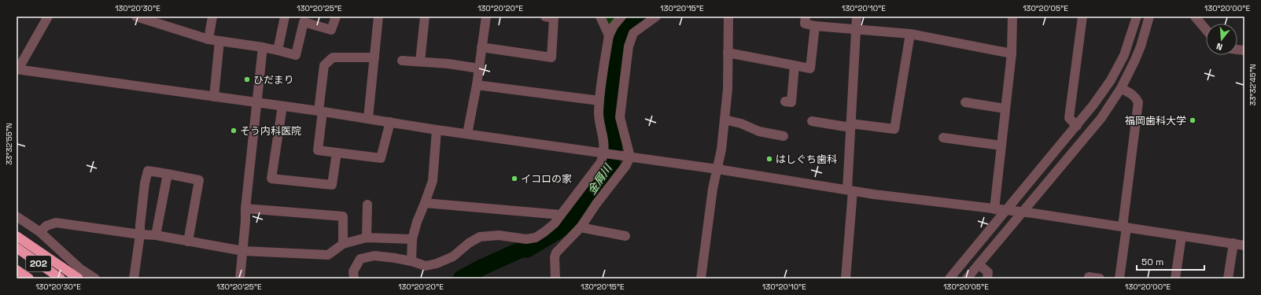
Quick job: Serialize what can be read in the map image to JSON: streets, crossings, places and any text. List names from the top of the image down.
{
  "streets": {
    "highway": ["202"]
  },
  "water": ["金屑川"],
  "places": [
    "ひだまり",
    "福岡歯科大学",
    "そう内科医院",
    "はしぐち歯科",
    "イコロの家"
  ],
  "scale_bar": "50 m",
  "north": "bottom",
  "coordinates": [
    "130°20'30\"E",
    "130°20'25\"E",
    "130°20'20\"E",
    "130°20'15\"E",
    "130°20'10\"E",
    "130°20'05\"E",
    "130°20'00\"E",
    "33°32'45\"N",
    "33°32'55\"N"
  ]
}
